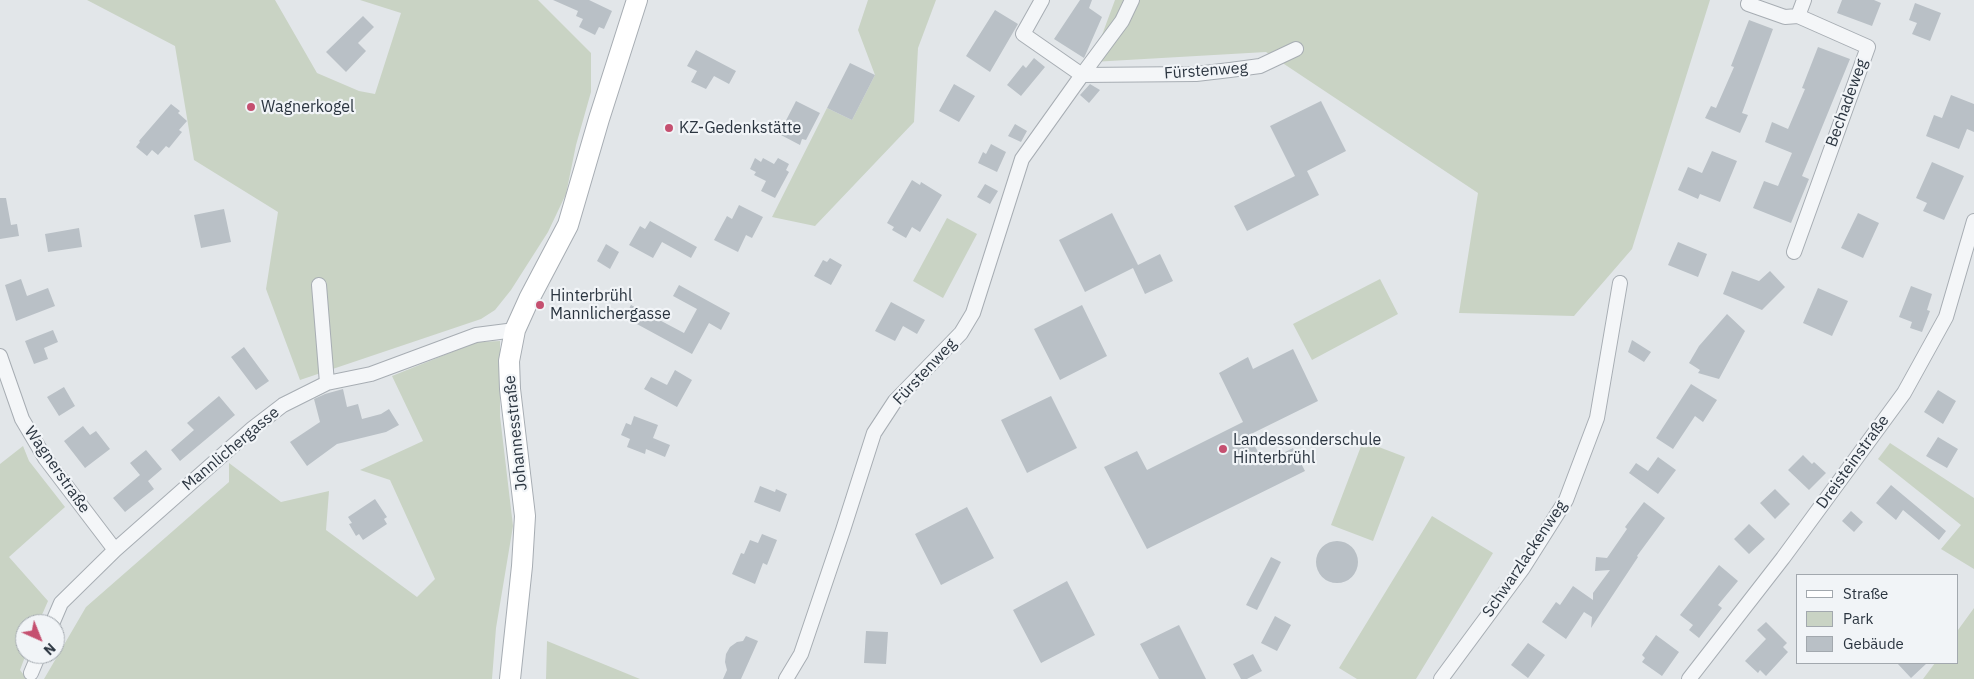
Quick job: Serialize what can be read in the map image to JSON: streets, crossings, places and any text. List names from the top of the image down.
{
  "streets": {
    "main road": ["Johannesstraße"],
    "street": [
      "Fürstenweg",
      "Bechadeweg",
      "Mannlichergasse",
      "Dreisteinstraße",
      "Wagnerstraße",
      "Schwarzlackenweg"
    ]
  },
  "crossings": [
    ["Johannesstraße", "Mannlichergasse"],
    ["Mannlichergasse", "Wagnerstraße"]
  ],
  "places": [
    "Wagnerkogel",
    "KZ-Gedenkstätte",
    "Hinterbrühl Mannlichergasse",
    "Landessonderschule Hinterbrühl"
  ],
  "legend": ["Straße", "Park", "Gebäude"],
  "north": "bottom right"
}
